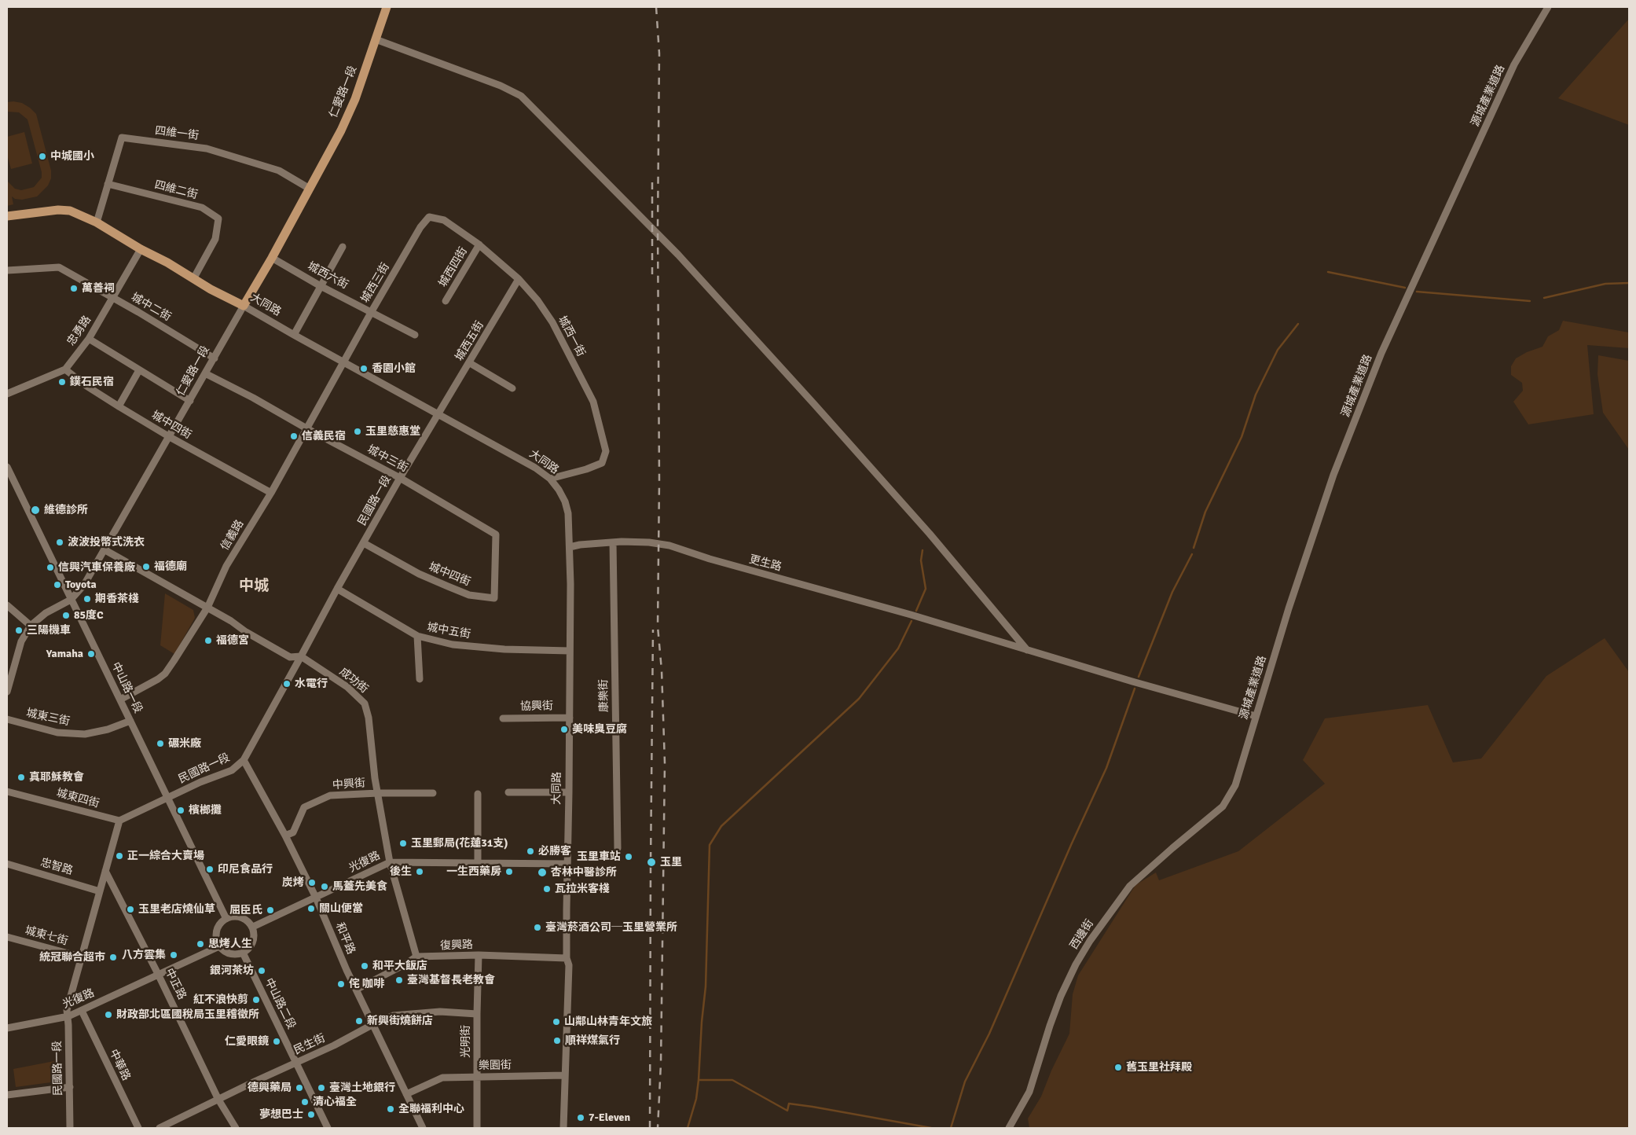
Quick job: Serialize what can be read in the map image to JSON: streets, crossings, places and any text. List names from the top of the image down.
{
  "streets": {
    "main road": ["仁愛路一段", "大同路"],
    "street": [
      "源城產業道路",
      "四維一街",
      "四維二街",
      "城西四街",
      "城西六街",
      "城西三街",
      "城中二街",
      "忠勇路",
      "城西一街",
      "城西五街",
      "城中四街",
      "城中三街",
      "民國路一段",
      "信義路",
      "更生路",
      "城中五街",
      "成功街",
      "中山路一段",
      "康樂街",
      "協興街",
      "城東三街",
      "中興街",
      "城東四街",
      "光復路",
      "忠智路",
      "西邊街",
      "城東七街",
      "和平路",
      "復興路",
      "中正路",
      "中山路二段",
      "光明街",
      "民生街",
      "中華路",
      "樂園街"
    ]
  },
  "crossings": [
    ["仁愛路一段", "四維一街"],
    ["仁愛路一段", "城西六街"],
    ["仁愛路一段", "大同路"],
    ["仁愛路一段", "城中二街"],
    ["仁愛路一段", "城中四街"],
    ["仁愛路一段", "城中三街"],
    ["仁愛路一段", "成功街"],
    ["仁愛路一段", "中山路一段"],
    ["源城產業道路", "更生路"],
    ["源城產業道路", "西邊街"],
    ["四維一街", "四維二街"],
    ["四維一街", "大同路"],
    ["四維二街", "大同路"],
    ["城西四街", "城西一街"],
    ["城西六街", "城西三街"],
    ["城西三街", "大同路"],
    ["城西三街", "城西一街"],
    ["城西三街", "信義路"],
    ["大同路", "忠勇路"],
    ["大同路", "城西一街"],
    ["大同路", "城西五街"],
    ["大同路", "民國路一段"],
    ["大同路", "信義路"],
    ["大同路", "更生路"],
    ["大同路", "城中五街"],
    ["大同路", "協興街"],
    ["大同路", "光復路"],
    ["大同路", "復興路"],
    ["大同路", "樂園街"],
    ["城中二街", "忠勇路"],
    ["忠勇路", "城中四街"],
    ["城西一街", "城西五街"],
    ["城西五街", "民國路一段"],
    ["城中四街", "城中三街"],
    ["城中四街", "民國路一段"],
    ["城中四街", "信義路"],
    ["城中三街", "民國路一段"],
    ["城中三街", "信義路"],
    ["民國路一段", "城中五街"],
    ["民國路一段", "成功街"],
    ["民國路一段", "中山路一段"],
    ["民國路一段", "城東四街"],
    ["民國路一段", "光復路"],
    ["民國路一段", "忠智路"],
    ["民國路一段", "城東七街"],
    ["民國路一段", "和平路"],
    ["民國路一段", "中正路"],
    ["信義路", "成功街"],
    ["信義路", "中山路一段"],
    ["更生路", "康樂街"],
    ["成功街", "中興街"],
    ["成功街", "光復路"],
    ["成功街", "復興路"],
    ["中山路一段", "城東三街"],
    ["中山路一段", "光復路"],
    ["中山路一段", "中山路二段"],
    ["中興街", "和平路"],
    ["光復路", "和平路"],
    ["光復路", "中正路"],
    ["光復路", "中山路二段"],
    ["光復路", "中華路"],
    ["和平路", "民生街"],
    ["和平路", "樂園街"],
    ["復興路", "光明街"],
    ["中正路", "民生街"],
    ["中山路二段", "民生街"],
    ["光明街", "民生街"],
    ["光明街", "樂園街"]
  ],
  "districts": ["中城"],
  "places": [
    "中城國小",
    "萬善祠",
    "香園小館",
    "鏷石民宿",
    "玉里慈惠堂",
    "信義民宿",
    "維德診所",
    "波波投幣式洗衣",
    "福德廟",
    "信興汽車保養廠",
    "Toyota",
    "期香茶棧",
    "85度C",
    "三陽機車",
    "福德宮",
    "Yamaha",
    "水電行",
    "美味臭豆腐",
    "碾米廠",
    "真耶穌教會",
    "檳榔攤",
    "玉里郵局(花蓮31支)",
    "必勝客",
    "正一綜合大賣場",
    "玉里車站",
    "玉里",
    "印尼食品行",
    "後生",
    "一生西藥房",
    "杏林中醫診所",
    "炭烤",
    "馬蓋先美食",
    "瓦拉米客棧",
    "關山便當",
    "玉里老店燒仙草",
    "屈臣氏",
    "臺灣菸酒公司─玉里營業所",
    "思烤人生",
    "八方雲集",
    "統冠聯合超市",
    "和平大飯店",
    "銀河茶坊",
    "臺灣基督長老教會",
    "侘 咖啡",
    "紅不浪快剪",
    "財政部北區國稅局玉里稽徵所",
    "新興街燒餅店",
    "山鄰山林青年文旅",
    "順祥煤氣行",
    "仁愛眼鏡",
    "舊玉里社拜殿",
    "德興藥局",
    "臺灣土地銀行",
    "清心福全",
    "全聯福利中心",
    "夢想巴士",
    "7-Eleven"
  ]
}
